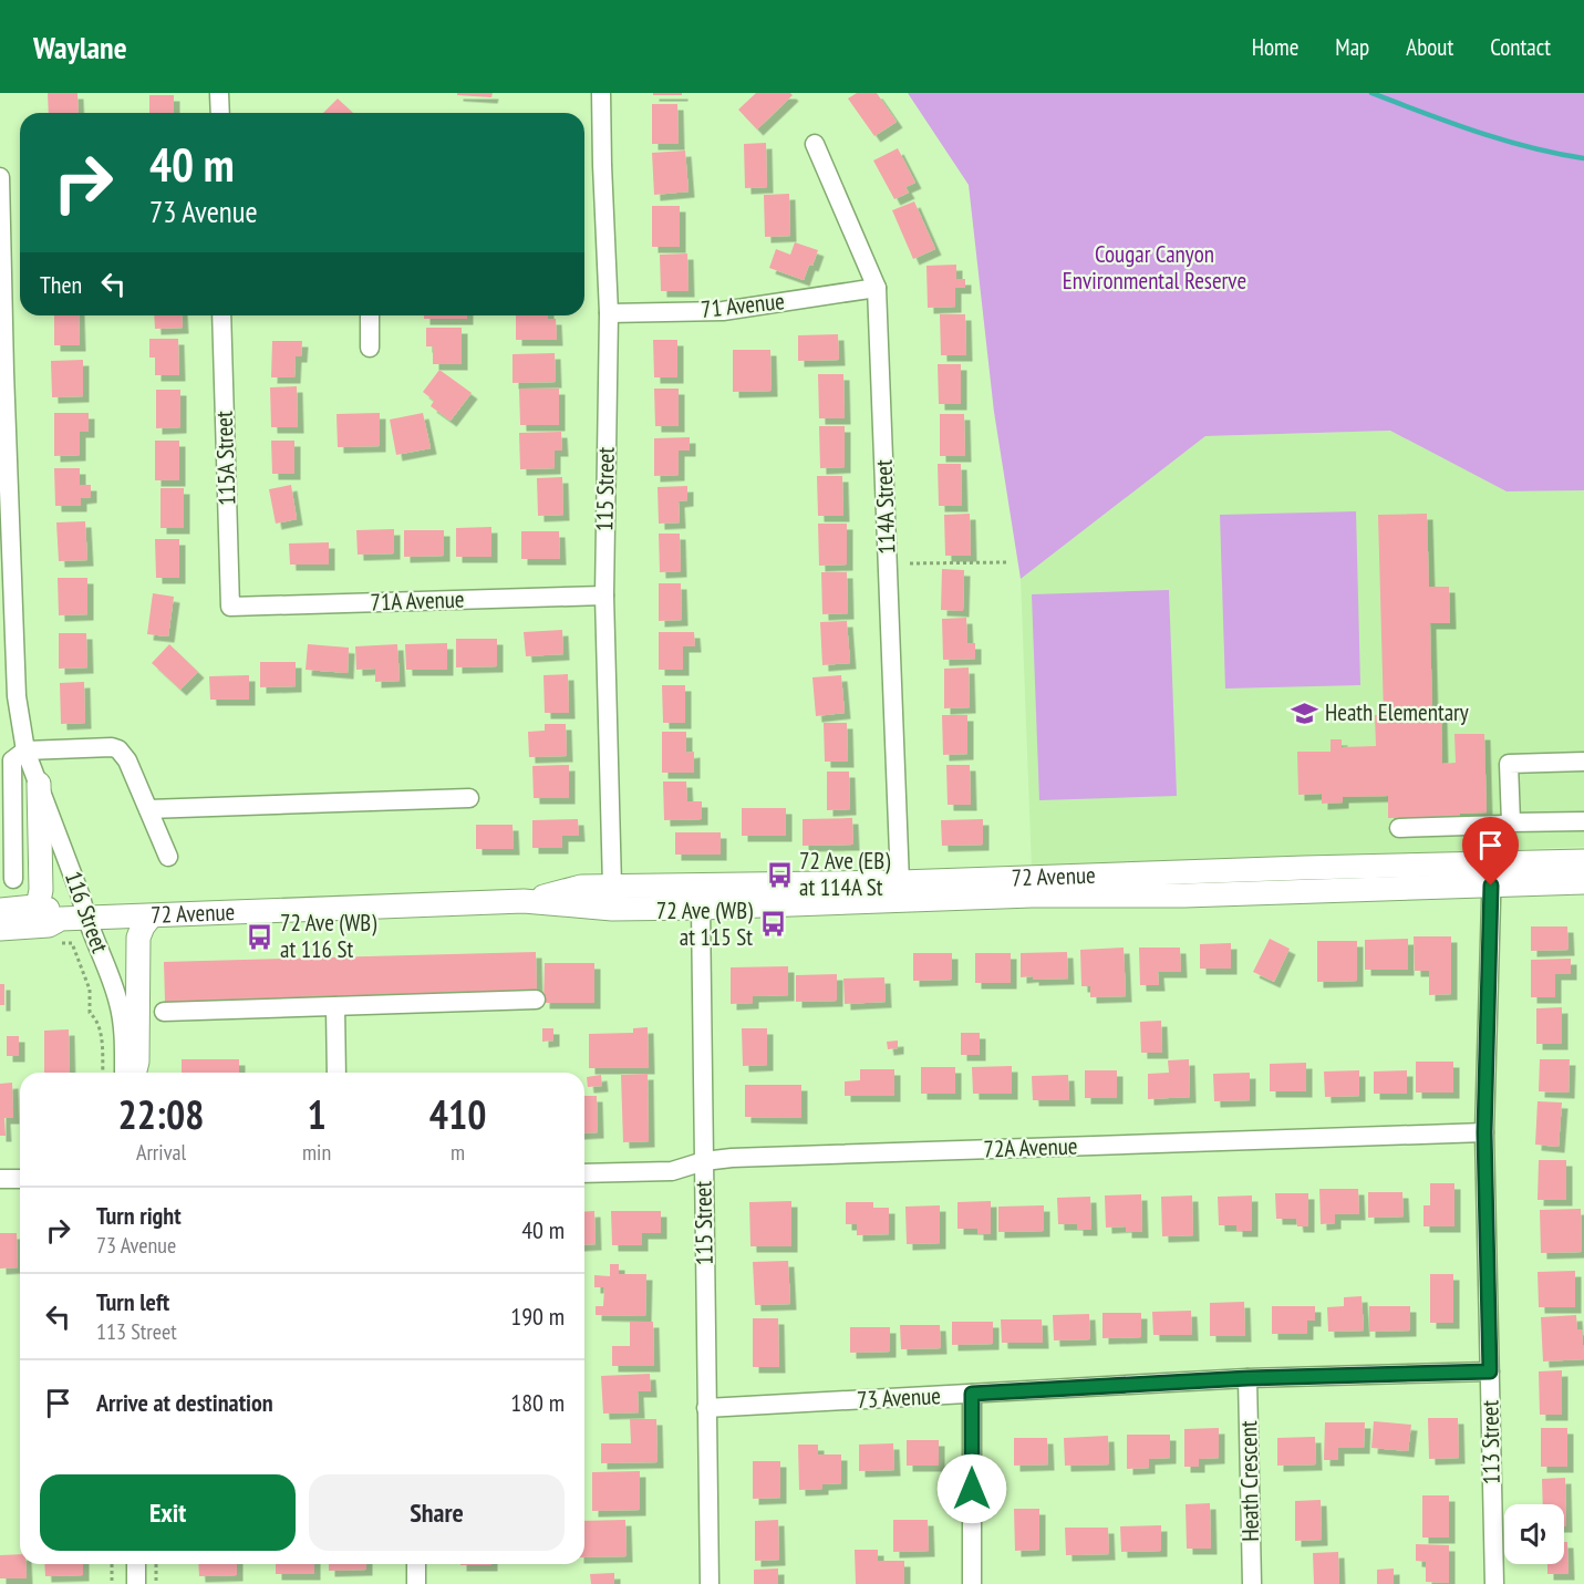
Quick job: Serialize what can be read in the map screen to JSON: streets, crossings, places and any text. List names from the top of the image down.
{
  "streets": {
    "main road": ["72 Avenue"],
    "street": [
      "71 Avenue",
      "115A Street",
      "115 Street",
      "114A Street",
      "71A Avenue",
      "116 Street",
      "72A Avenue",
      "73 Avenue",
      "113 Street",
      "Heath Crescent"
    ]
  },
  "crossings": [
    ["71 Avenue", "115 Street"],
    ["71 Avenue", "114A Street"],
    ["115A Street", "71A Avenue"],
    ["115 Street", "71A Avenue"],
    ["115 Street", "72 Avenue"],
    ["115 Street", "72A Avenue"],
    ["115 Street", "73 Avenue"],
    ["114A Street", "72 Avenue"],
    ["72 Avenue", "116 Street"],
    ["72 Avenue", "113 Street"],
    ["72A Avenue", "113 Street"],
    ["73 Avenue", "113 Street"],
    ["73 Avenue", "Heath Crescent"]
  ],
  "parks": ["Cougar Canyon Environmental Reserve"],
  "places": {
    "school or university": ["Heath Elementary"],
    "bus stop": ["72 Ave (EB) at 114A St", "72 Ave (WB) at 115 St", "72 Ave (WB) at 116 St"]
  },
  "page": {
    "header": "Waylane",
    "nav": [
      "Home",
      "Map",
      "About",
      "Contact"
    ],
    "turn": ["40 m", "73 Avenue"],
    "then": "Then",
    "eta": [
      "22:08",
      "Arrival",
      "1",
      "min",
      "410",
      "m"
    ],
    "list": [
      {
        "name": "Turn right",
        "note": "73 Avenue",
        "value": "40 m"
      },
      {
        "name": "Turn left",
        "note": "113 Street",
        "value": "190 m"
      },
      {
        "name": "Arrive at destination",
        "value": "180 m"
      }
    ],
    "buttons": ["Exit", "Share"]
  }
}
